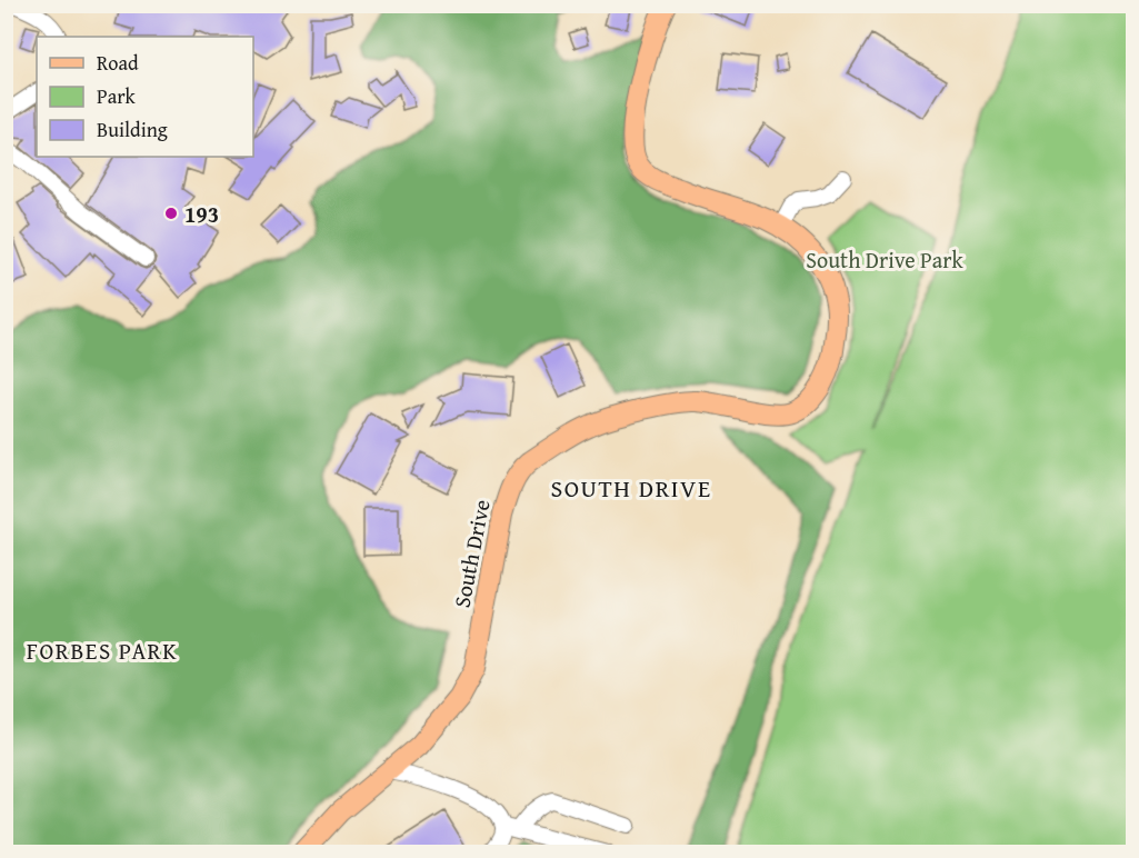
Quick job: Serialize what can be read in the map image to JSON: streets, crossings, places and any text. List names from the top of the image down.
{
  "streets": {
    "main road": ["South Drive"]
  },
  "districts": ["SOUTH DRIVE", "FORBES PARK"],
  "parks": ["South Drive Park"],
  "places": ["193"],
  "legend": ["Road", "Park", "Building"]
}
